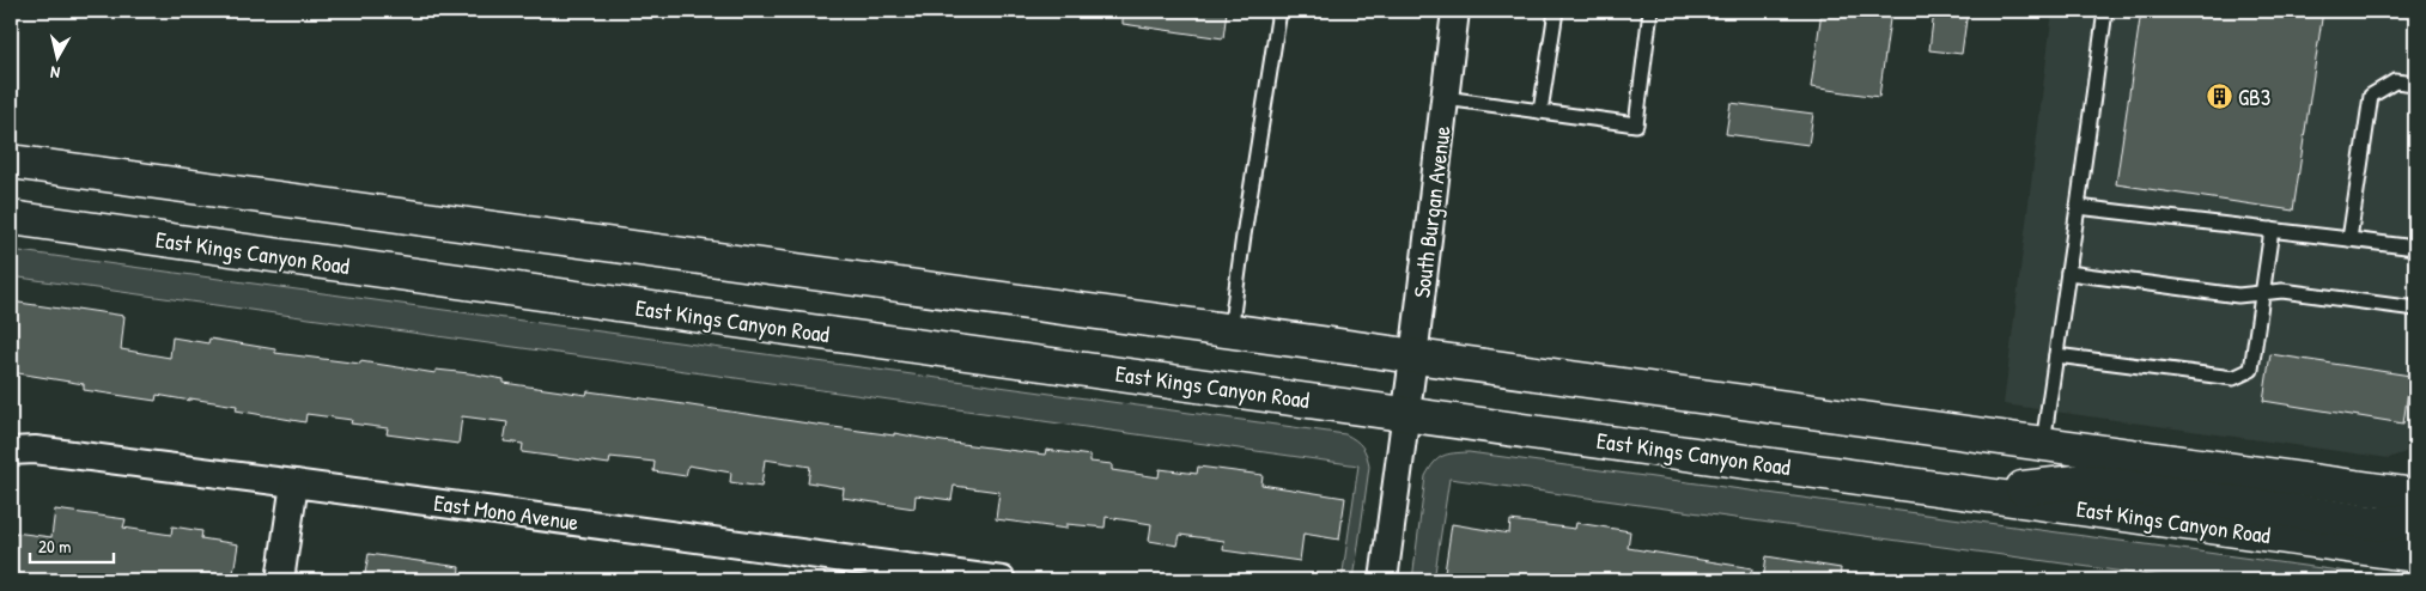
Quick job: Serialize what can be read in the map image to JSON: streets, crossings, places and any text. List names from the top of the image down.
{
  "streets": {
    "main road": ["East Kings Canyon Road"],
    "street": ["South Burgan Avenue", "East Mono Avenue"]
  },
  "crossings": [
    ["South Burgan Avenue", "East Kings Canyon Road"]
  ],
  "places": {
    "building": ["GB3"]
  },
  "scale_bar": "20 m",
  "north": "bottom"
}
